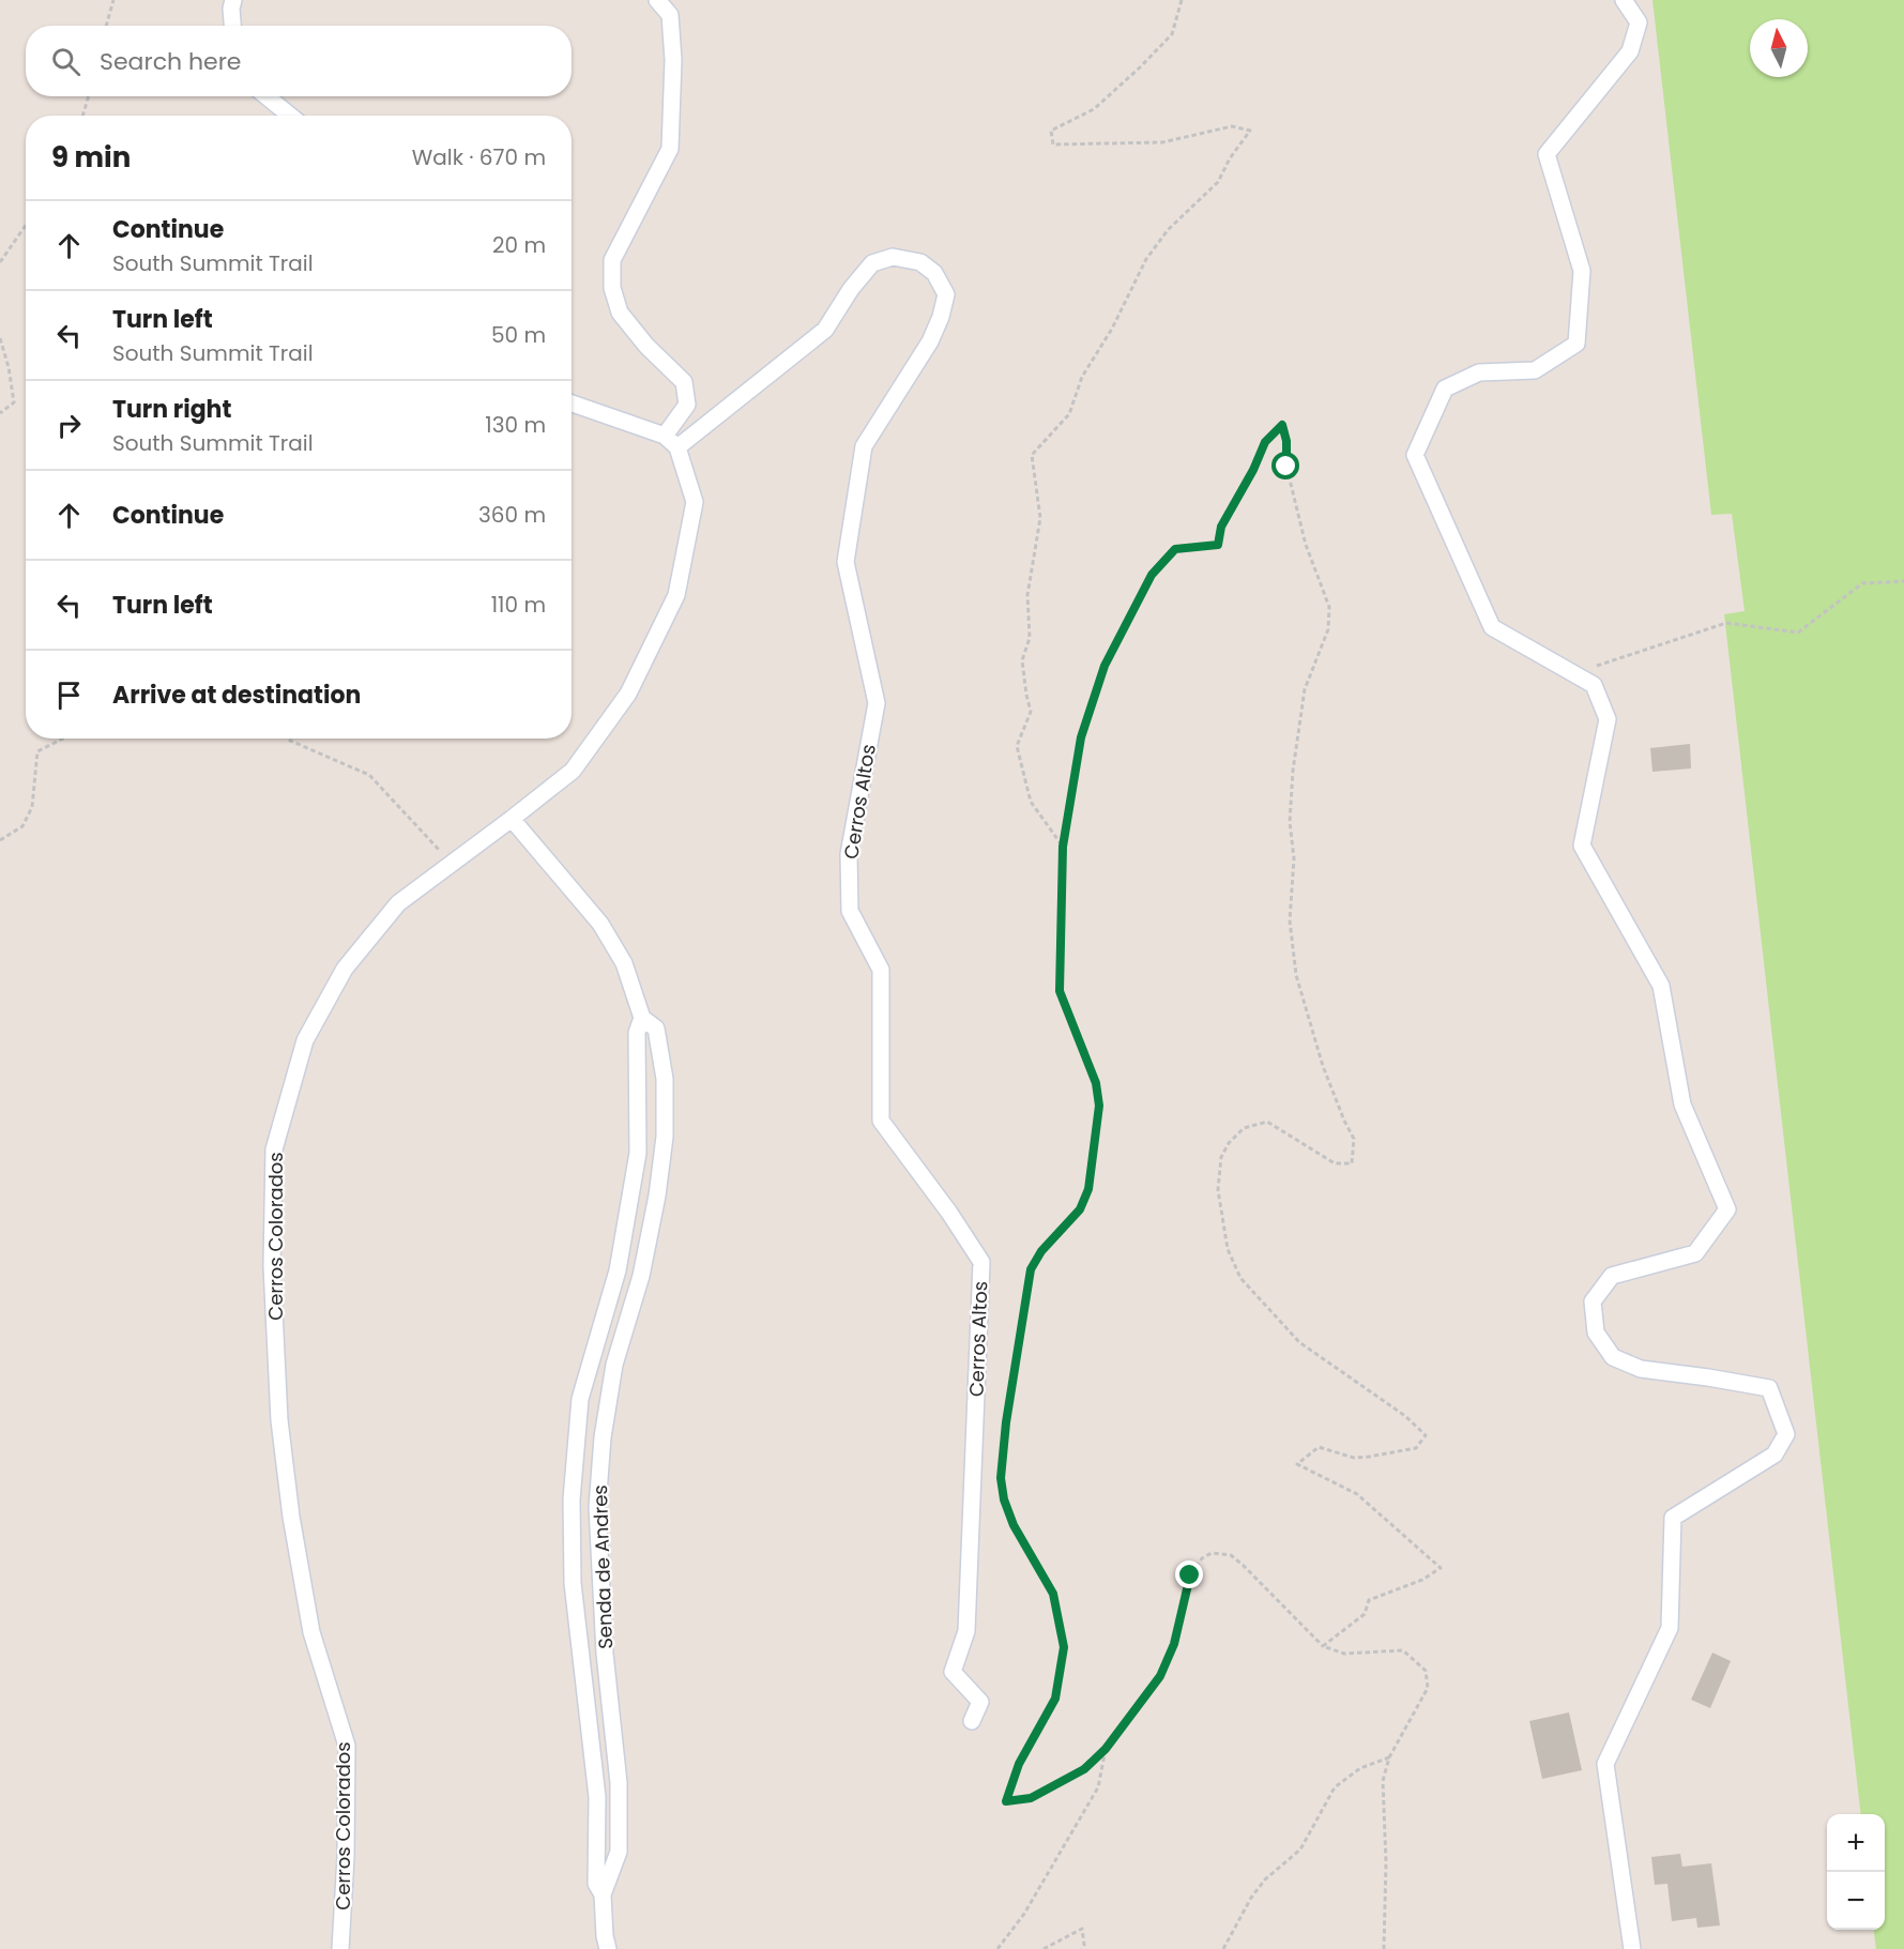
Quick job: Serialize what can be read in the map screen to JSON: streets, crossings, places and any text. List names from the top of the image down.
{
  "streets": {
    "street": ["Cerros Altos", "Cerros Colorados", "Senda de Andres"]
  },
  "crossings": [
    ["Cerros Altos", "Cerros Colorados"],
    ["Cerros Colorados", "Senda de Andres"]
  ],
  "north": "top",
  "page": {
    "search": "Search here",
    "heading": ["9 min", "Walk · 670 m"],
    "list": [
      ["Continue", "South Summit Trail", "20 m"],
      ["Turn left", "South Summit Trail", "50 m"],
      ["Turn right", "South Summit Trail", "130 m"],
      ["Continue", "360 m"],
      ["Turn left", "110 m"],
      "Arrive at destination"
    ],
    "map_buttons": ["+", "−"]
  }
}
